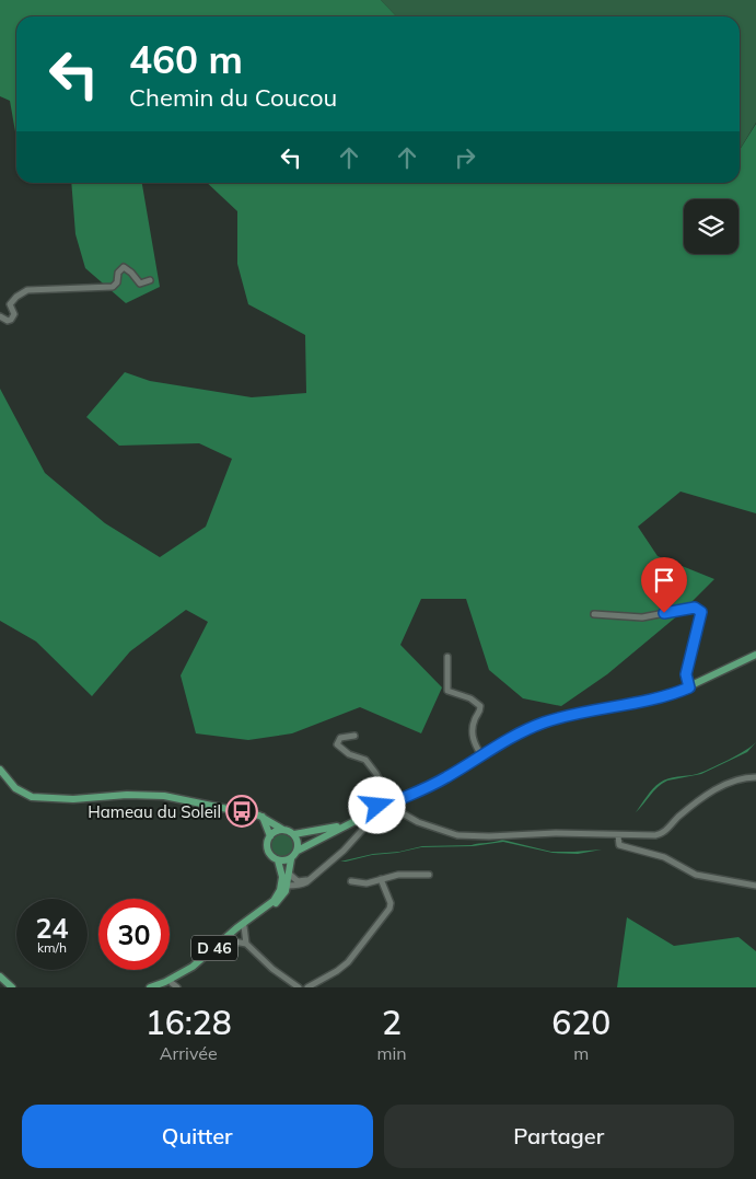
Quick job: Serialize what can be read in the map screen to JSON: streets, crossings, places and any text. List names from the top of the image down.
{
  "streets": {
    "main road": ["D 46"]
  },
  "places": {
    "bus stop": ["Hameau du Soleil"]
  },
  "page": {
    "turn": ["460 m", "Chemin du Coucou"],
    "speed": "24 km/h",
    "limit": "30",
    "eta": [
      "16:28",
      "Arrivée",
      "2",
      "min",
      "620",
      "m"
    ],
    "buttons": ["Quitter", "Partager"]
  }
}
